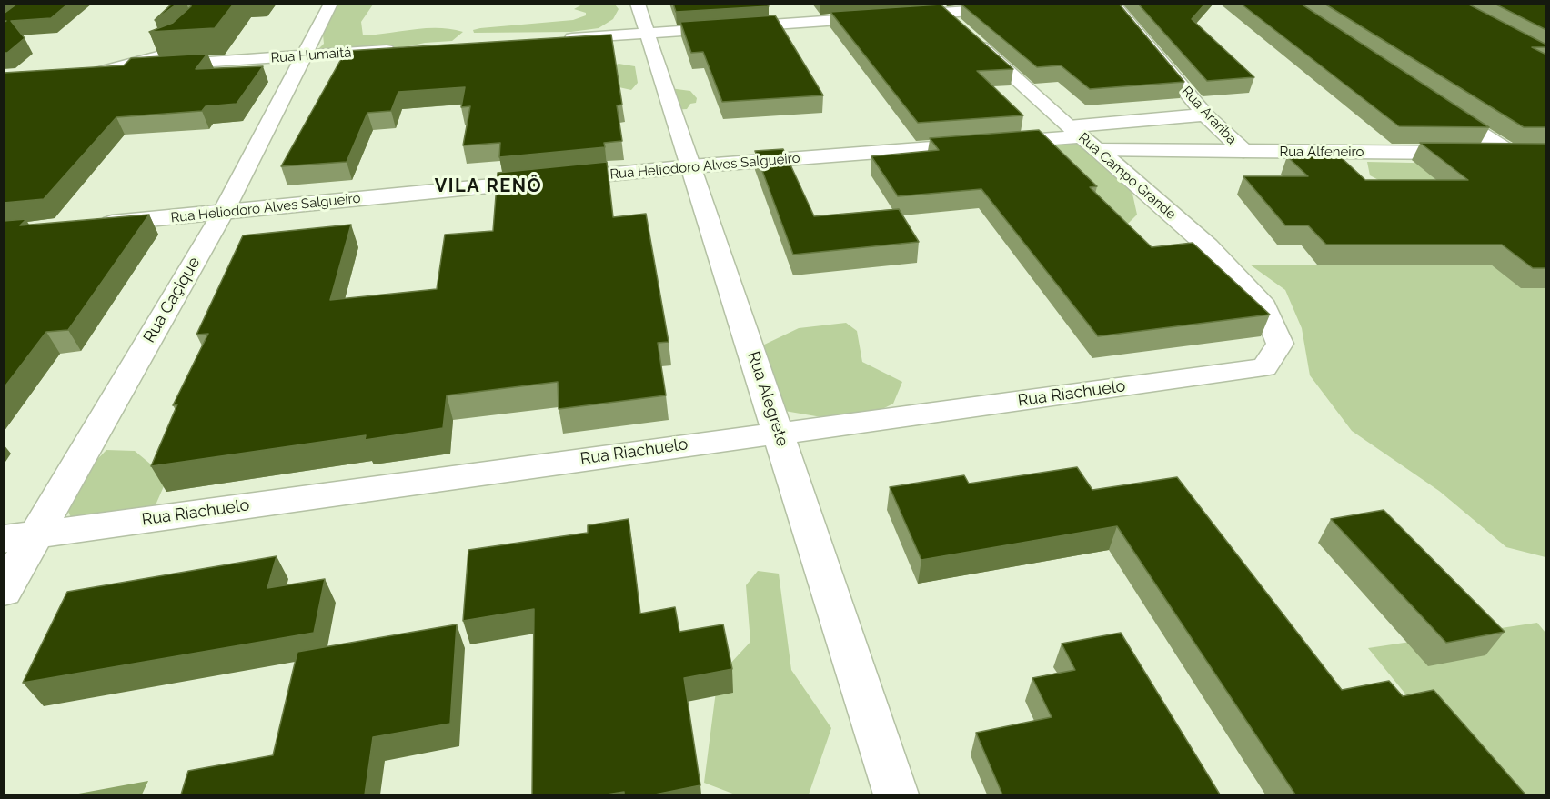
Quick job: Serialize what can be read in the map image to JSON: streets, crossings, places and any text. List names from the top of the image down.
{
  "streets": {
    "street": [
      "Rua Humaitá",
      "Rua Araríba",
      "Rua Alfeneiro",
      "Rua Heliodoro Alves Salgueiro",
      "Rua Campo Grande",
      "Rua Caçique",
      "Rua Riachuelo",
      "Rua Alegrete"
    ]
  },
  "crossings": [
    ["Rua Humaitá", "Rua Caçique"],
    ["Rua Araríba", "Rua Alfeneiro"],
    ["Rua Araríba", "Rua Heliodoro Alves Salgueiro"],
    ["Rua Alfeneiro", "Rua Heliodoro Alves Salgueiro"],
    ["Rua Alfeneiro", "Rua Campo Grande"],
    ["Rua Heliodoro Alves Salgueiro", "Rua Campo Grande"],
    ["Rua Heliodoro Alves Salgueiro", "Rua Caçique"],
    ["Rua Heliodoro Alves Salgueiro", "Rua Alegrete"],
    ["Rua Campo Grande", "Rua Riachuelo"],
    ["Rua Caçique", "Rua Riachuelo"],
    ["Rua Riachuelo", "Rua Alegrete"]
  ],
  "districts": ["VILA RENÔ"]
}
